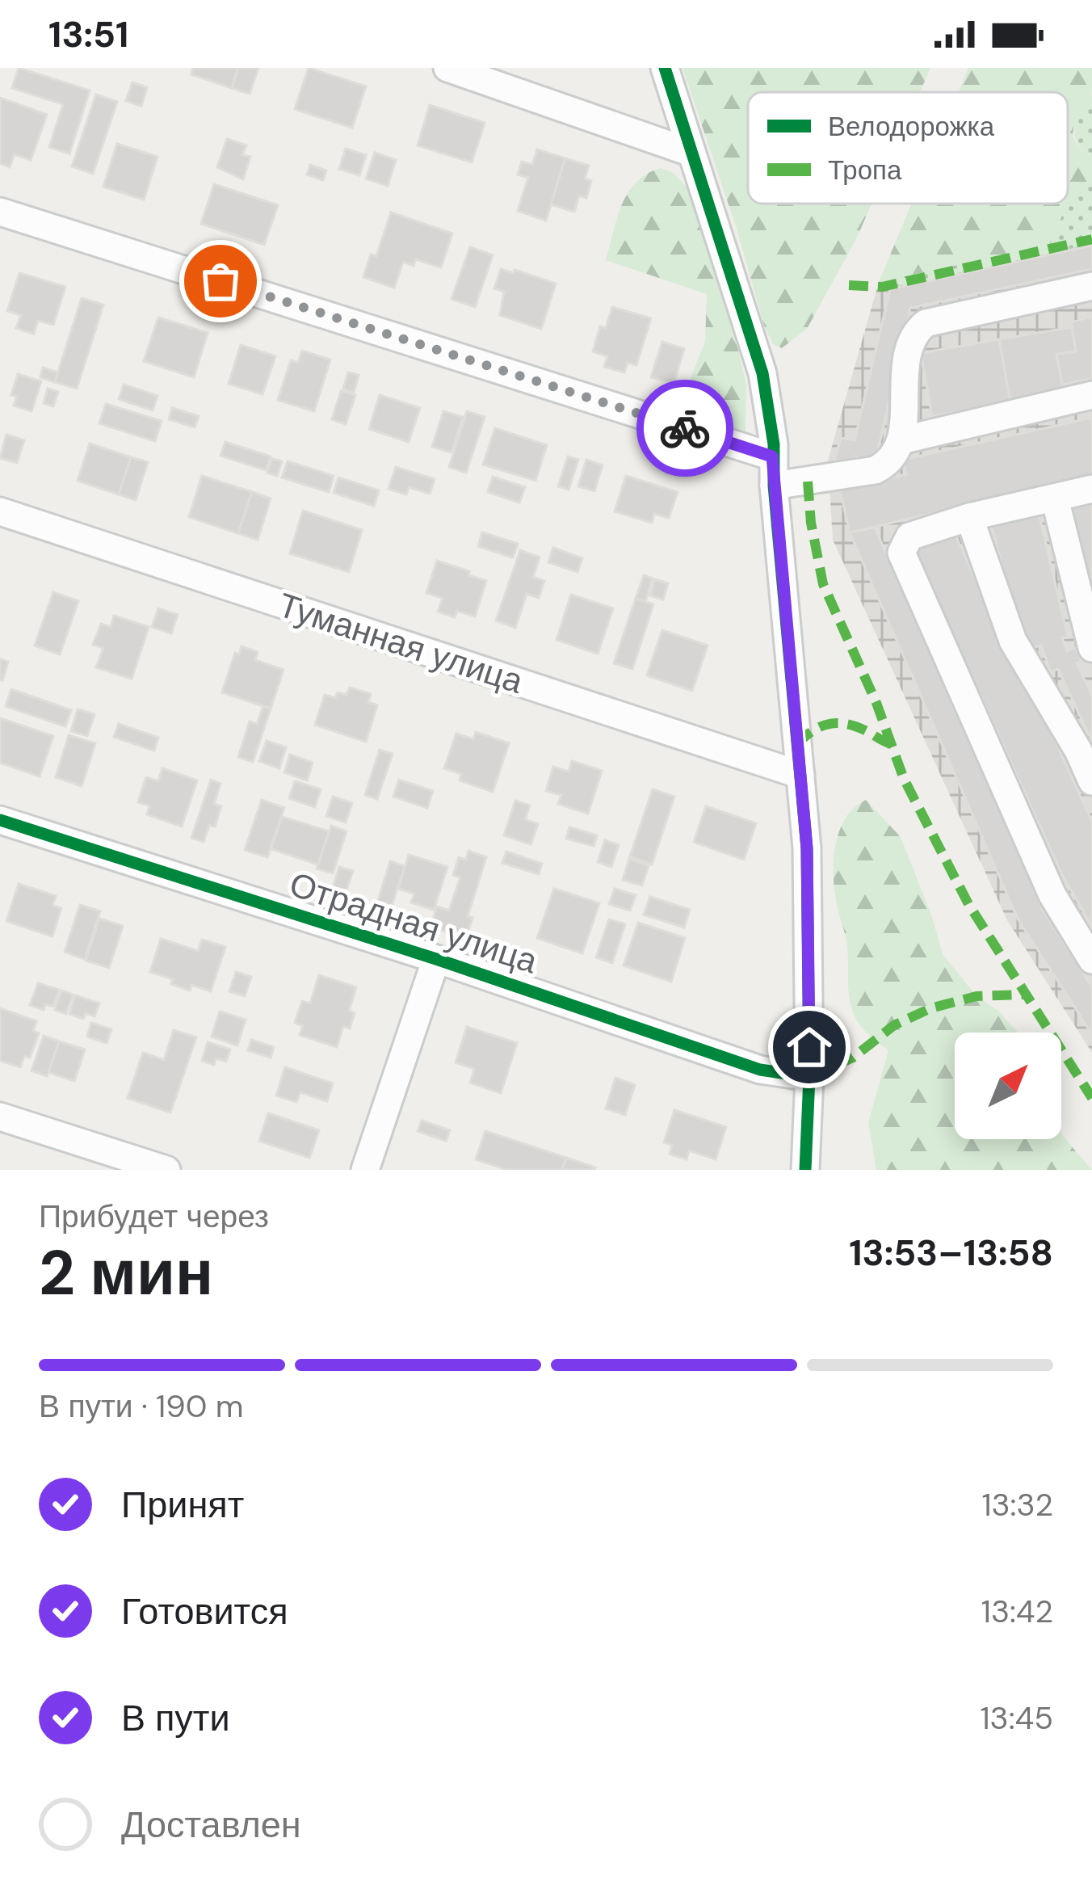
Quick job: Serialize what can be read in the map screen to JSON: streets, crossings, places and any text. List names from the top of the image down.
{
  "streets": {
    "street": ["Туманная улица", "Отрадная улица"]
  },
  "legend": ["Велодорожка", "Тропа"],
  "north": "top right",
  "page": {
    "status": "13:51",
    "heading": ["2 мин", "Прибудет через", "13:53–13:58"],
    "bar": "В пути · 190 m",
    "list": [
      ["Принят", "13:32"],
      ["Готовится", "13:42"],
      ["В пути", "13:45"],
      "Доставлен"
    ]
  }
}
